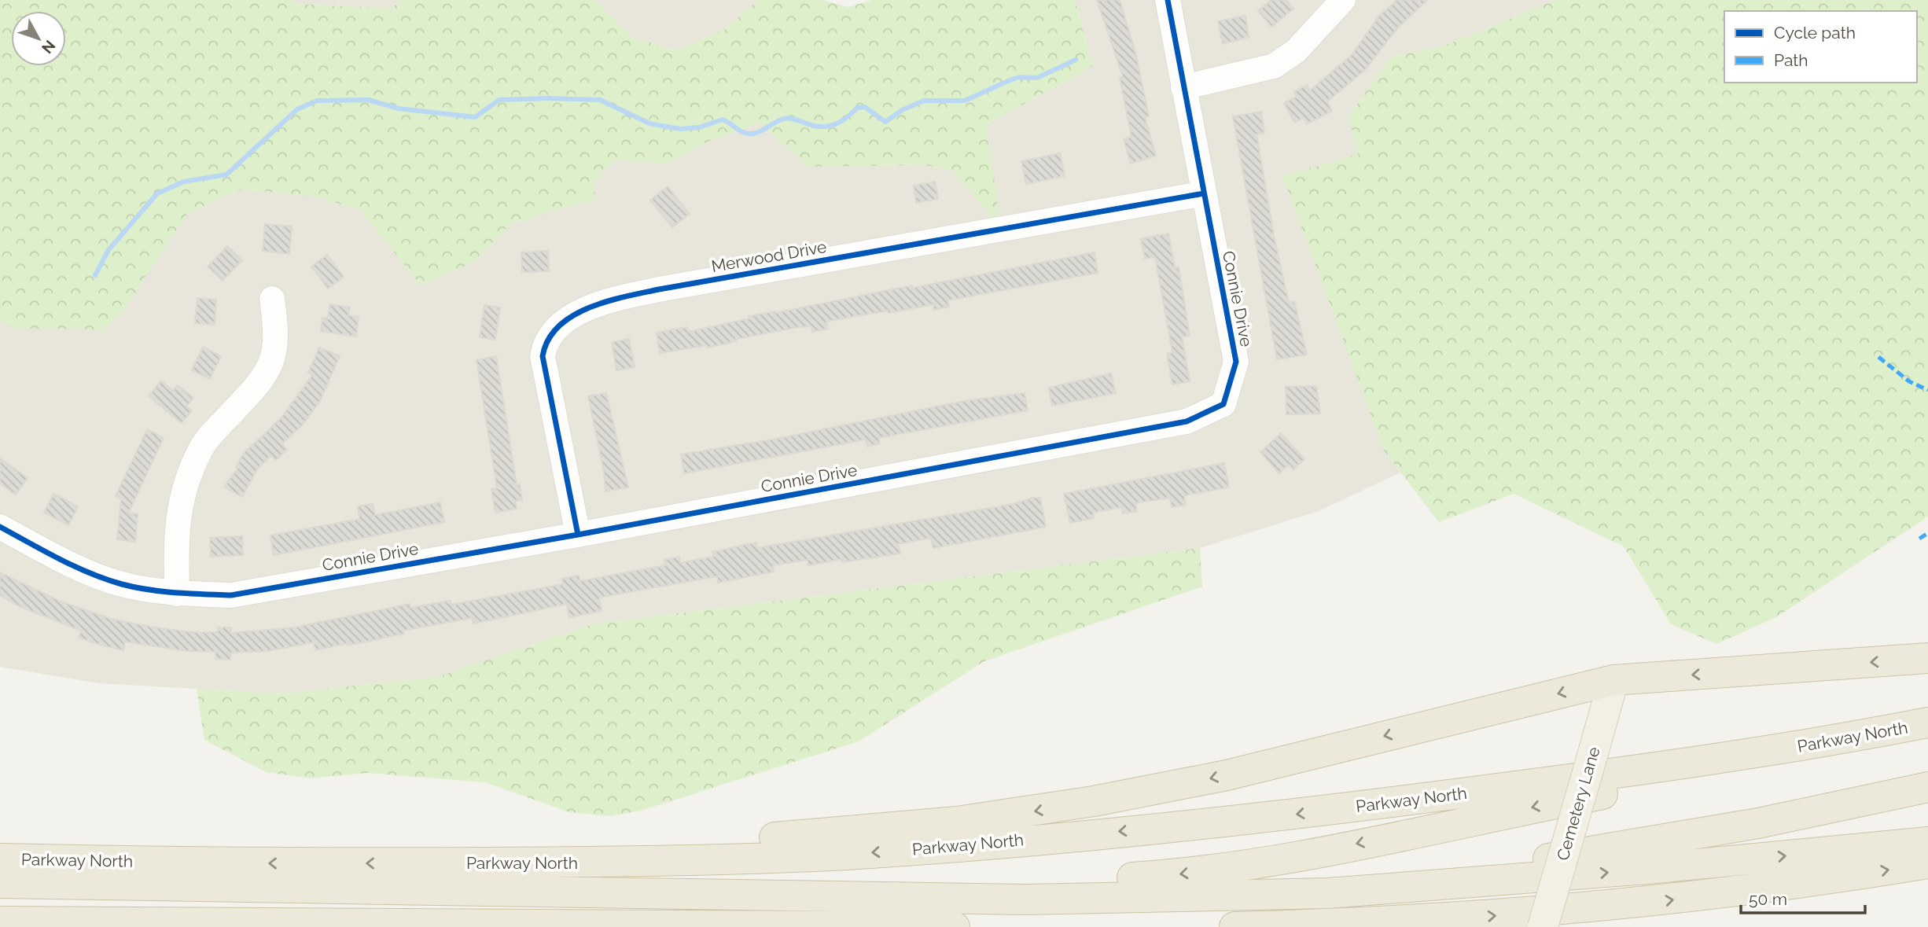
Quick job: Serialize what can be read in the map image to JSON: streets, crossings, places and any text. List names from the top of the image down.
{
  "streets": {
    "highway": ["Parkway North"],
    "main road": ["Cemetery Lane"],
    "street": ["Merwood Drive", "Connie Drive"]
  },
  "crossings": [
    ["Merwood Drive", "Connie Drive"]
  ],
  "legend": ["Cycle path", "Path"],
  "scale_bar": "50 m",
  "north": "bottom right"
}
